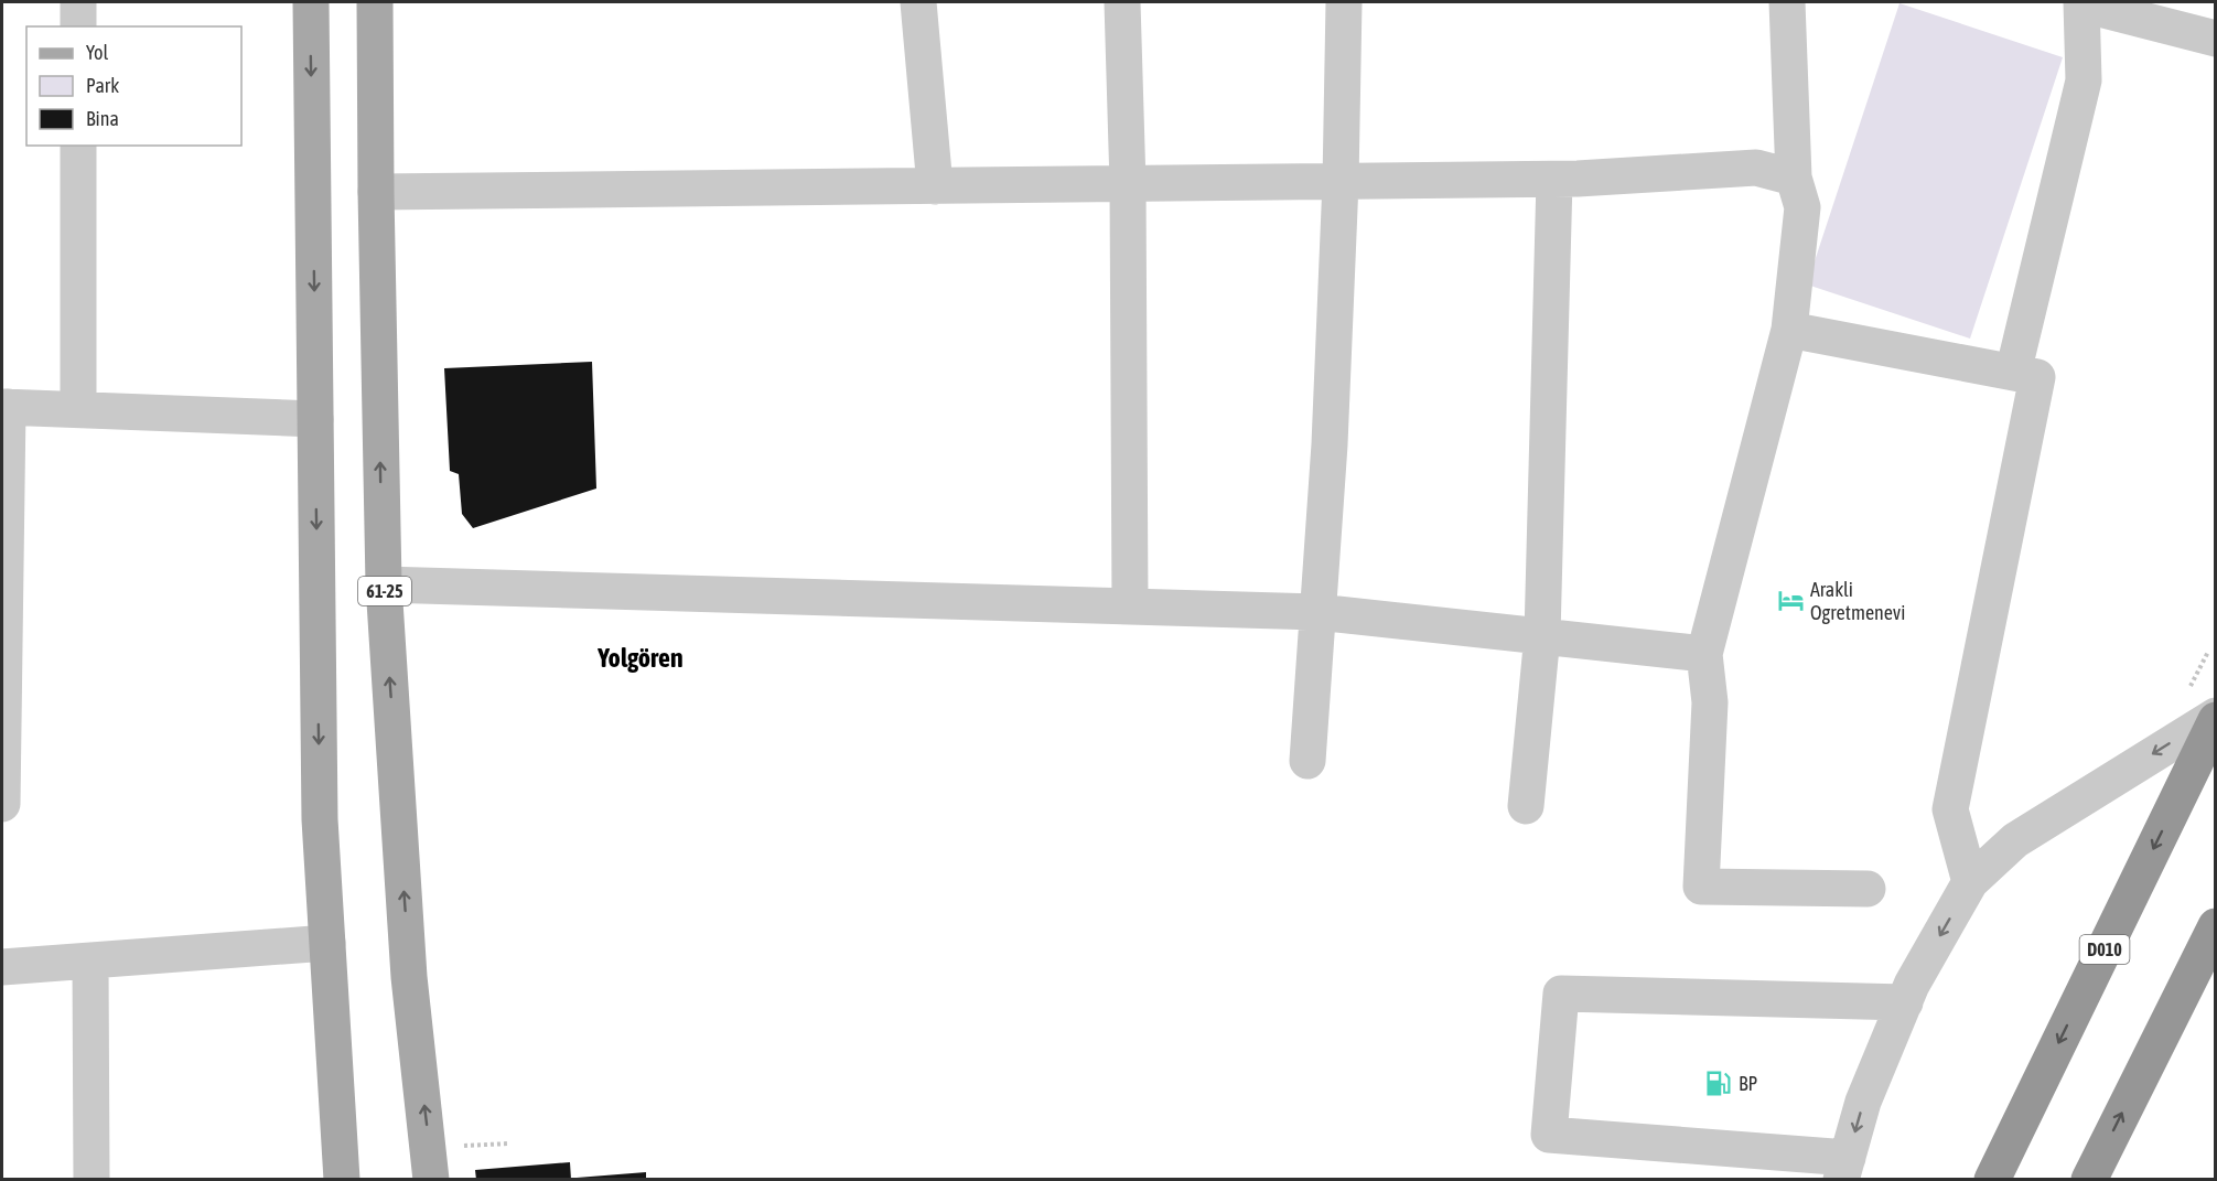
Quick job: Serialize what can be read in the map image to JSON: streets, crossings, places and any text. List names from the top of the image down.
{
  "streets": {
    "highway": ["D010"],
    "main road": ["61-25"]
  },
  "districts": ["Yolgören"],
  "places": {
    "hotel": ["Arakli Ogretmenevi"],
    "fuel station": ["BP"]
  },
  "legend": ["Yol", "Park", "Bina"]
}
